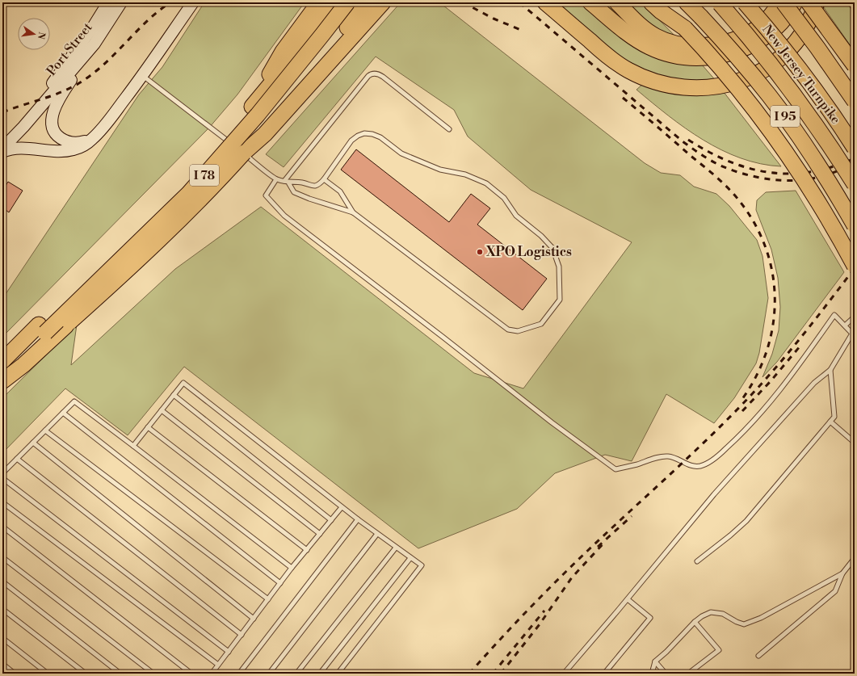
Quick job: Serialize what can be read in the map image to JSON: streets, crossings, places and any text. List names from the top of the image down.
{
  "streets": {
    "highway": ["New Jersey Turnpike", "I 95", "I 78"],
    "main road": ["Port Street"]
  },
  "places": ["XPO Logistics"],
  "north": "right"
}
